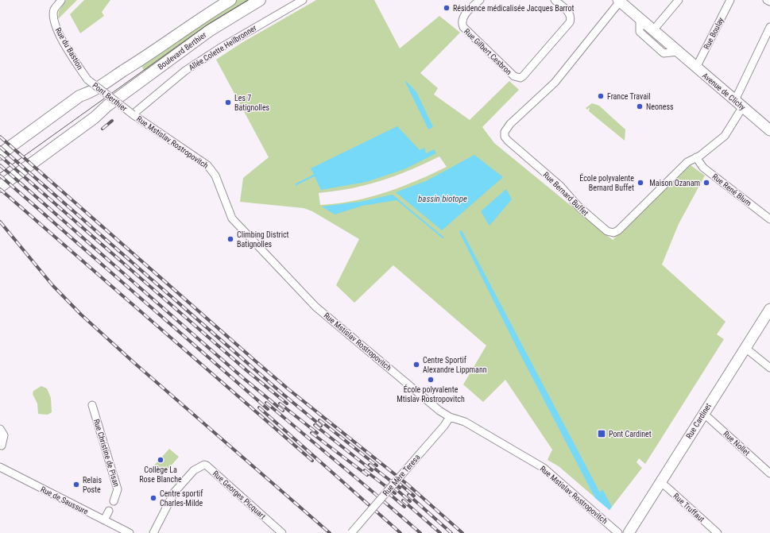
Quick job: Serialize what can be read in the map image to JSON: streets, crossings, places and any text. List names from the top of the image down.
{
  "streets": {
    "main road": ["Boulevard Berthier", "Avenue de Clichy", "Rue Cardinet"],
    "street": [
      "Rue Boulay",
      "Allée Colette Heilbronner",
      "Rue du Bastion",
      "Rue Gilbert Cesbron",
      "Pont Berthier",
      "Rue Mstislav Rostropovitch",
      "Rue René Blum",
      "Rue Bernard Buffet",
      "Rue Nollet",
      "Rue Christine de Pisan",
      "Rue Mère Teresa",
      "Rue Georges Picquart",
      "Rue de Saussure",
      "Rue Truffaut"
    ]
  },
  "crossings": [
    ["Rue Boulay", "Avenue de Clichy"],
    ["Allée Colette Heilbronner", "Pont Berthier"],
    ["Allée Colette Heilbronner", "Rue Mstislav Rostropovitch"],
    ["Rue du Bastion", "Pont Berthier"],
    ["Avenue de Clichy", "Rue Bernard Buffet"],
    ["Pont Berthier", "Rue Mstislav Rostropovitch"],
    ["Rue Mstislav Rostropovitch", "Rue Mère Teresa"],
    ["Rue René Blum", "Rue Bernard Buffet"],
    ["Rue Cardinet", "Rue Nollet"],
    ["Rue Cardinet", "Rue Truffaut"]
  ],
  "water": ["bassin biotope"],
  "places": {
    "other": [
      "Résidence médicalisée Jacques Barrot",
      "France Travail",
      "Les 7 Batignolles",
      "Neoness",
      "École polyvalente Bernard Buffet",
      "Maison Ozanam",
      "Climbing District Batignolles",
      "Centre Sportif Alexandre Lippmann",
      "École polyvalente Mtislav Rostropovitch",
      "Collège La Rose Blanche",
      "Relais Poste",
      "Centre sportif Charles-Milde"
    ],
    "transit": ["Pont Cardinet"]
  }
}
